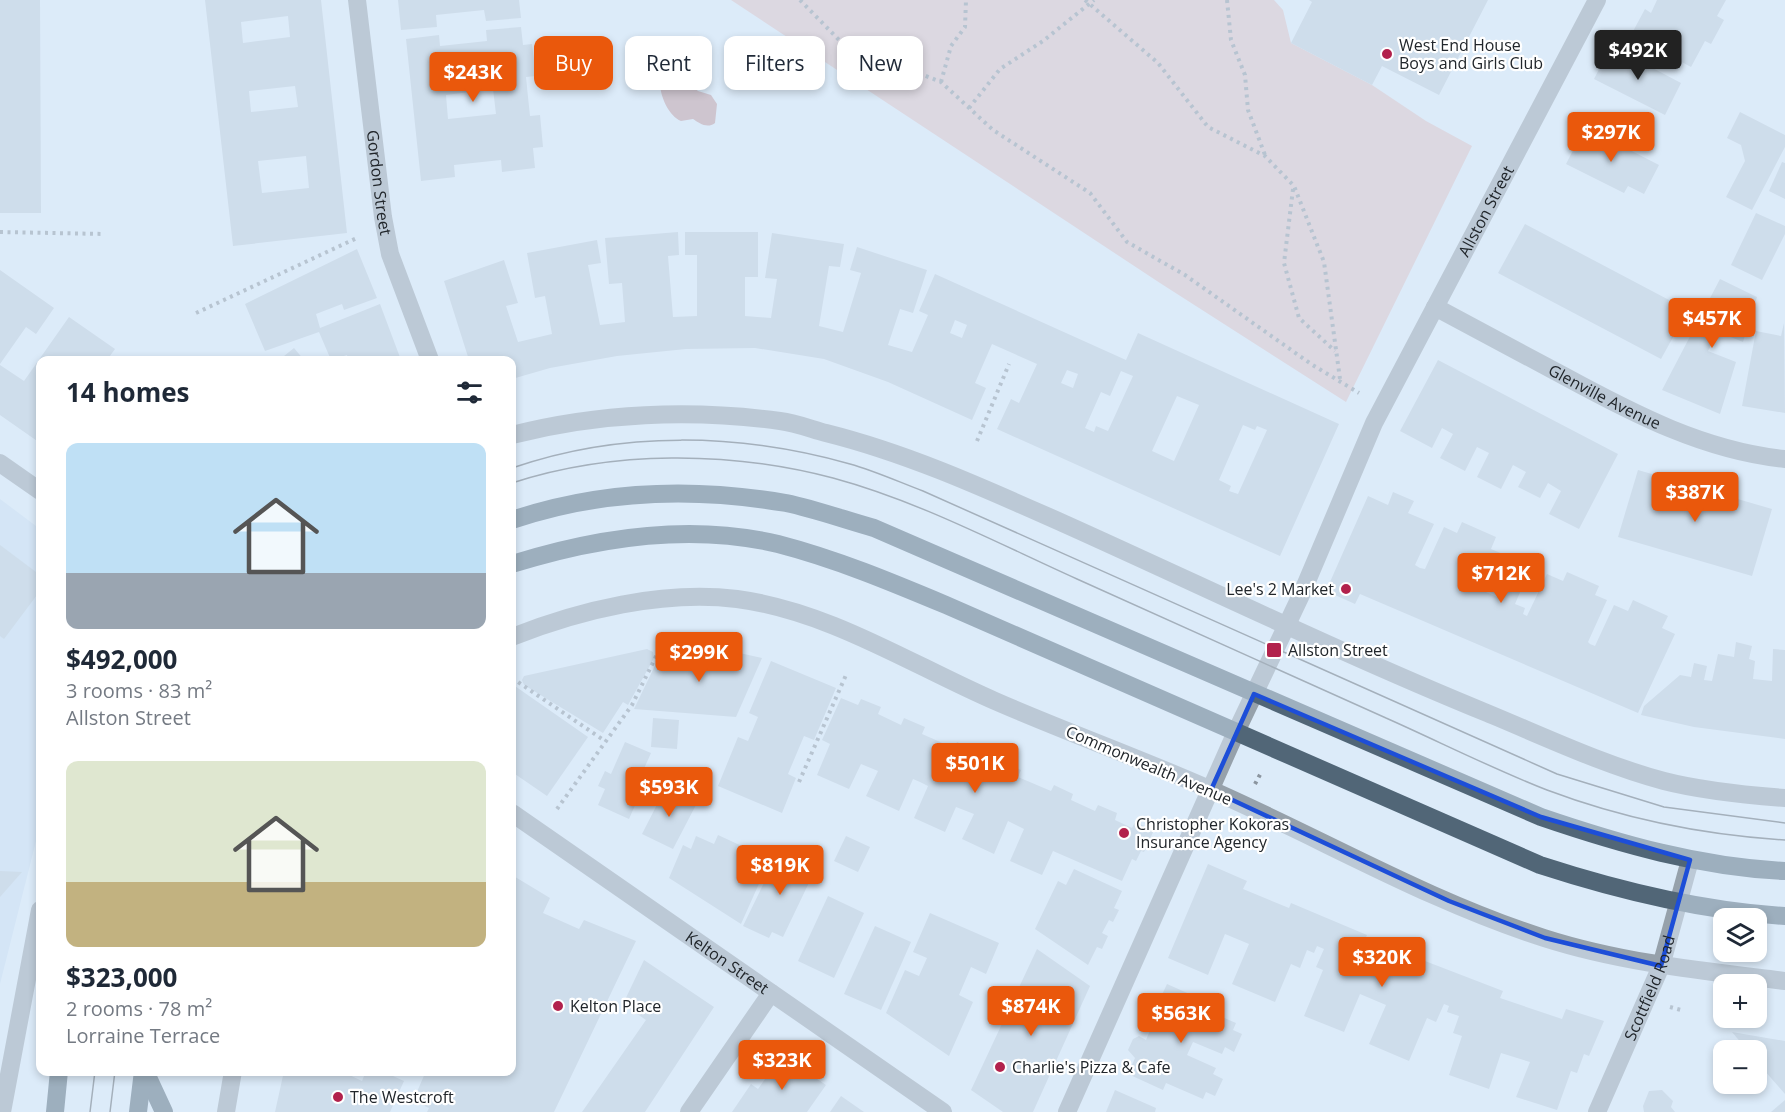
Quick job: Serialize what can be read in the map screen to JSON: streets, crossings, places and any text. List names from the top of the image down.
{
  "streets": {
    "street": [
      "Gordon Street",
      "Allston Street",
      "Glenville Avenue",
      "Commonwealth Avenue",
      "Kelton Street",
      "Scottfield Road"
    ]
  },
  "crossings": [
    ["Allston Street", "Glenville Avenue"],
    ["Allston Street", "Commonwealth Avenue"],
    ["Commonwealth Avenue", "Scottfield Road"]
  ],
  "places": {
    "other": [
      "West End House Boys and Girls Club",
      "Lee's 2 Market",
      "Christopher Kokoras Insurance Agency",
      "Kelton Place",
      "Charlie's Pizza & Cafe",
      "The Westcroft"
    ],
    "transit": ["Allston Street"]
  },
  "page": {
    "price": [
      "$492K",
      "$243K",
      "$297K",
      "$457K",
      "$387K",
      "$712K",
      "$299K",
      "$501K",
      "$593K",
      "$819K",
      "$320K",
      "$874K",
      "$563K",
      "$323K"
    ],
    "chip": [
      "Buy",
      "Rent",
      "Filters",
      "New"
    ],
    "heading": "14 homes",
    "list": [
      {
        "name": "$492,000",
        "note": "3 rooms · 83 m² · Allston Street"
      },
      {
        "name": "$323,000",
        "note": "2 rooms · 78 m² · Lorraine Terrace"
      }
    ],
    "map_buttons": ["+", "−"]
  }
}
